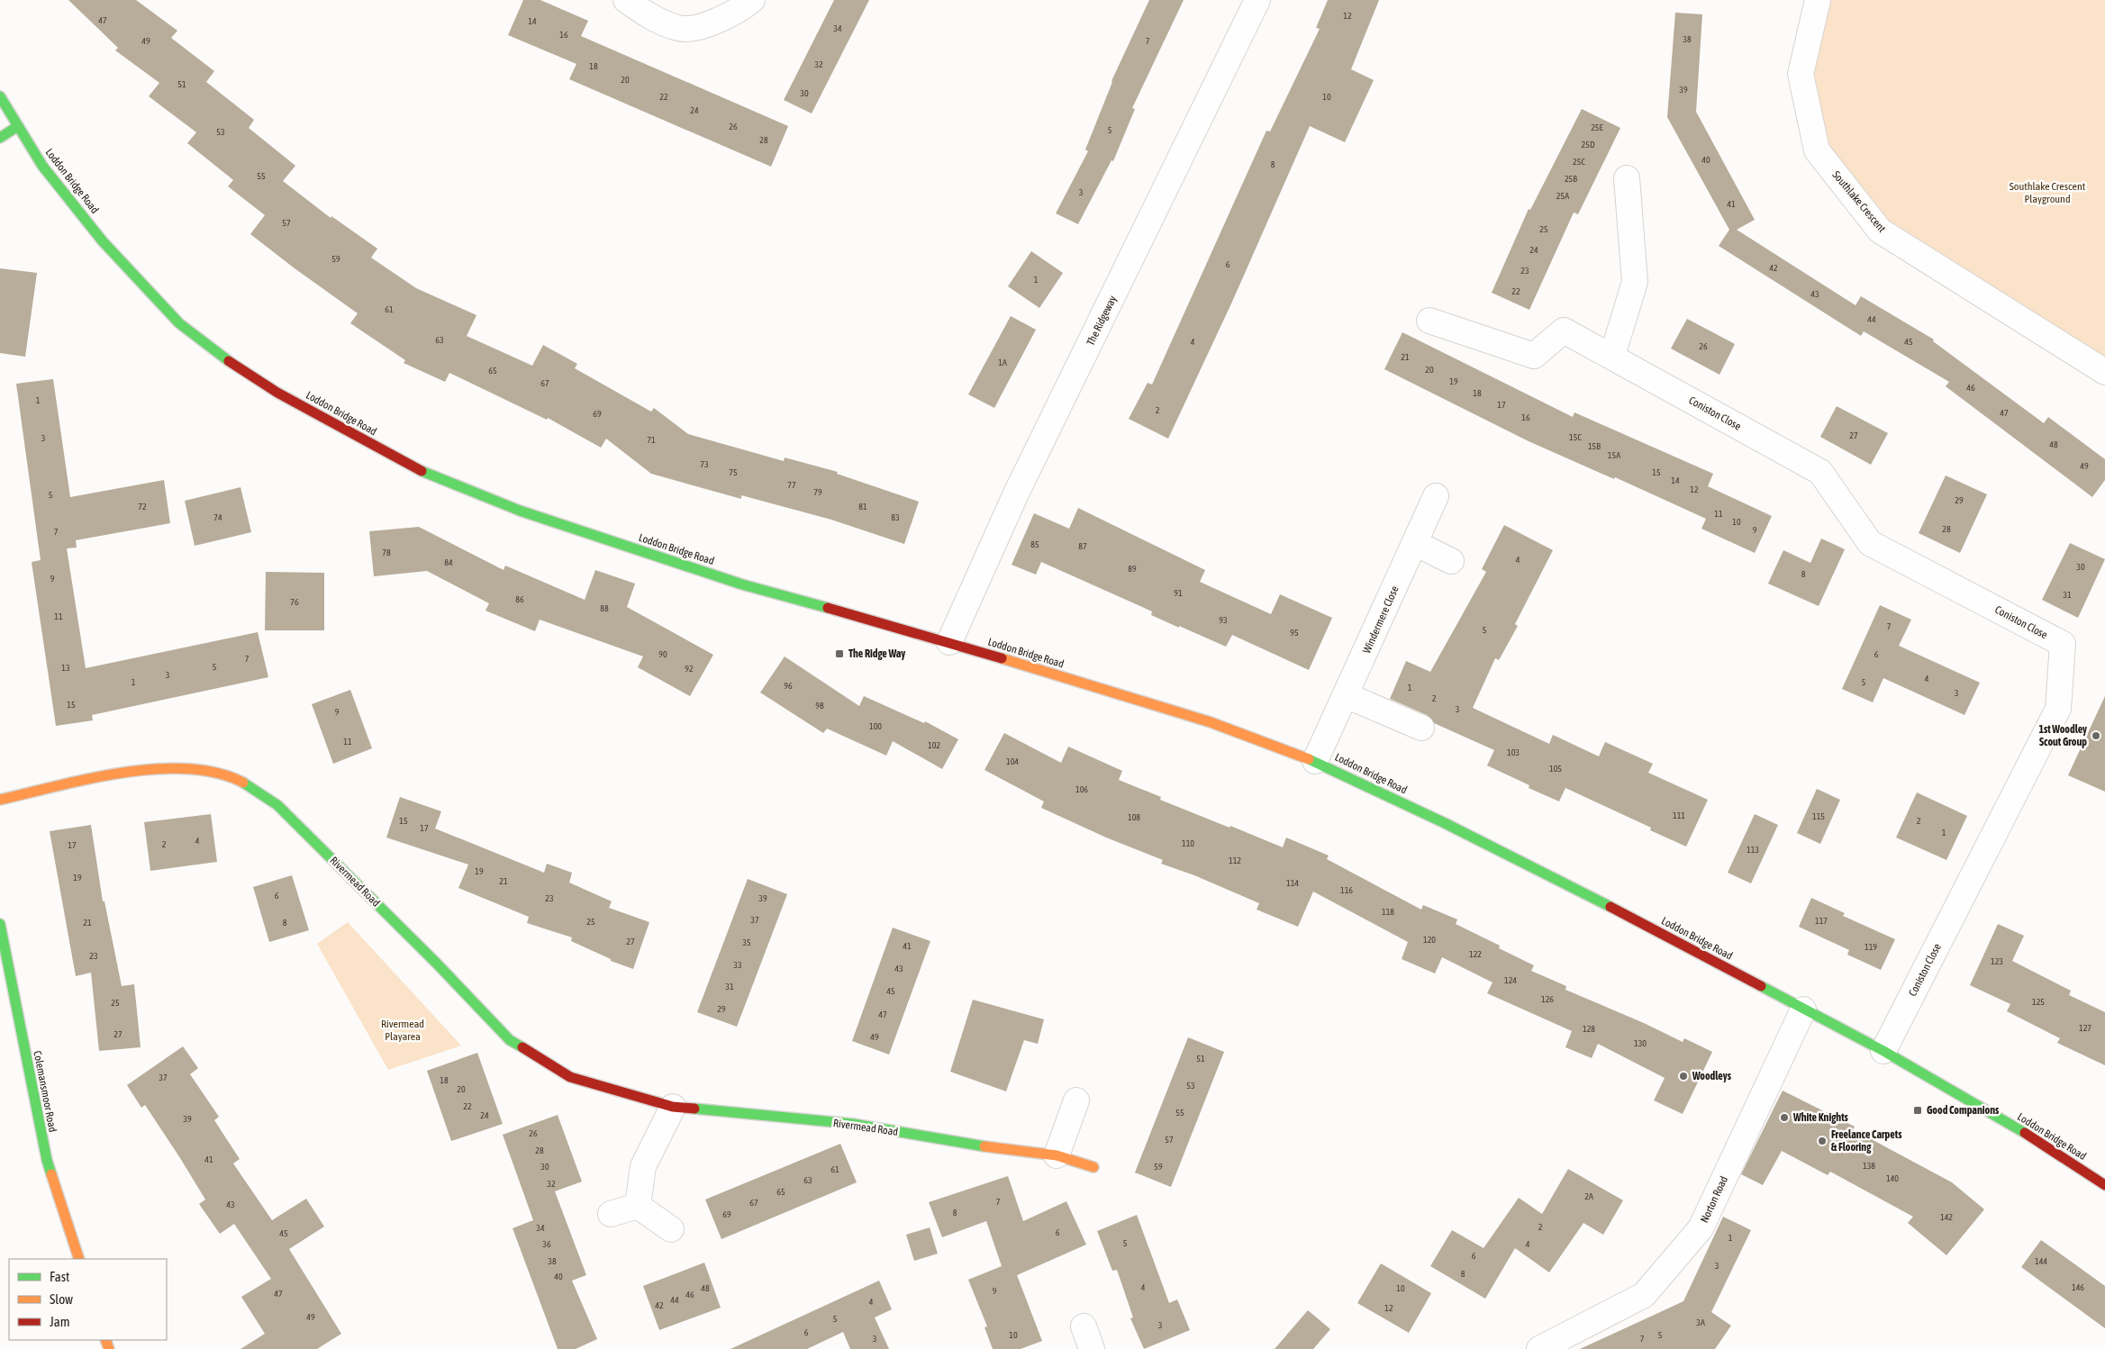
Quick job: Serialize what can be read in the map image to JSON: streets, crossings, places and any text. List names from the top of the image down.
{
  "streets": {
    "street": [
      "Loddon Bridge Road",
      "Southlake Crescent",
      "The Ridgeway",
      "Coniston Close",
      "Windermere Close",
      "Rivermead Road",
      "Colemansmoor Road",
      "Norton Road"
    ]
  },
  "crossings": [
    ["Loddon Bridge Road", "The Ridgeway"],
    ["Loddon Bridge Road", "Coniston Close"],
    ["Loddon Bridge Road", "Windermere Close"],
    ["Loddon Bridge Road", "Norton Road"]
  ],
  "parks": ["Southlake Crescent Playground", "Rivermead Playarea"],
  "places": {
    "transit": ["The Ridge Way", "Good Companions"],
    "other": [
      "1st Woodley Scout Group",
      "Woodleys",
      "White Knights",
      "Freelance Carpets & Flooring"
    ]
  },
  "house_numbers": [
    "12",
    "47",
    "14",
    "34",
    "16",
    "38",
    "49",
    "7",
    "32",
    "18",
    "20",
    "51",
    "39",
    "30",
    "22",
    "10",
    "24",
    "26",
    "25E",
    "5",
    "53",
    "28",
    "25D",
    "40",
    "25C",
    "8",
    "55",
    "25B",
    "3",
    "25A",
    "41",
    "57",
    "25",
    "24",
    "59",
    "6",
    "42",
    "23",
    "1",
    "22",
    "43",
    "61",
    "44",
    "63",
    "4",
    "45",
    "26",
    "21",
    "1A",
    "20",
    "65",
    "19",
    "67",
    "46",
    "18",
    "1",
    "17",
    "2",
    "47",
    "69",
    "16",
    "27",
    "15C",
    "3",
    "71",
    "48",
    "15B",
    "15A",
    "73",
    "49",
    "75",
    "15",
    "14",
    "77",
    "12",
    "79",
    "5",
    "29",
    "72",
    "81",
    "11",
    "74",
    "83",
    "10",
    "28",
    "9",
    "7",
    "85",
    "87",
    "78",
    "4",
    "84",
    "30",
    "89",
    "8",
    "9",
    "91",
    "31",
    "86",
    "76",
    "88",
    "11",
    "93",
    "7",
    "5",
    "95",
    "90",
    "6",
    "7",
    "5",
    "13",
    "92",
    "3",
    "4",
    "1",
    "5",
    "96",
    "1",
    "3",
    "2",
    "15",
    "98",
    "3",
    "9",
    "100",
    "11",
    "102",
    "103",
    "104",
    "105",
    "106",
    "111",
    "115",
    "108",
    "15",
    "2",
    "17",
    "1",
    "4",
    "110",
    "2",
    "17",
    "113",
    "112",
    "19",
    "19",
    "21",
    "114",
    "116",
    "6",
    "23",
    "39",
    "118",
    "37",
    "117",
    "25",
    "21",
    "8",
    "120",
    "27",
    "35",
    "41",
    "119",
    "122",
    "23",
    "123",
    "33",
    "43",
    "124",
    "31",
    "45",
    "126",
    "125",
    "25",
    "29",
    "47",
    "127",
    "128",
    "27",
    "49",
    "130",
    "51",
    "37",
    "18",
    "53",
    "20",
    "22",
    "55",
    "24",
    "39",
    "26",
    "57",
    "28",
    "41",
    "138",
    "30",
    "59",
    "61",
    "140",
    "63",
    "32",
    "65",
    "2A",
    "7",
    "67",
    "43",
    "8",
    "69",
    "142",
    "2",
    "34",
    "6",
    "45",
    "1",
    "5",
    "36",
    "4",
    "6",
    "38",
    "144",
    "3",
    "8",
    "40",
    "4",
    "146",
    "48",
    "10",
    "9",
    "47",
    "46",
    "44",
    "4",
    "42",
    "12",
    "49",
    "5",
    "3A",
    "3",
    "6",
    "10",
    "5",
    "3",
    "7"
  ],
  "legend": ["Fast", "Slow", "Jam"]
}
